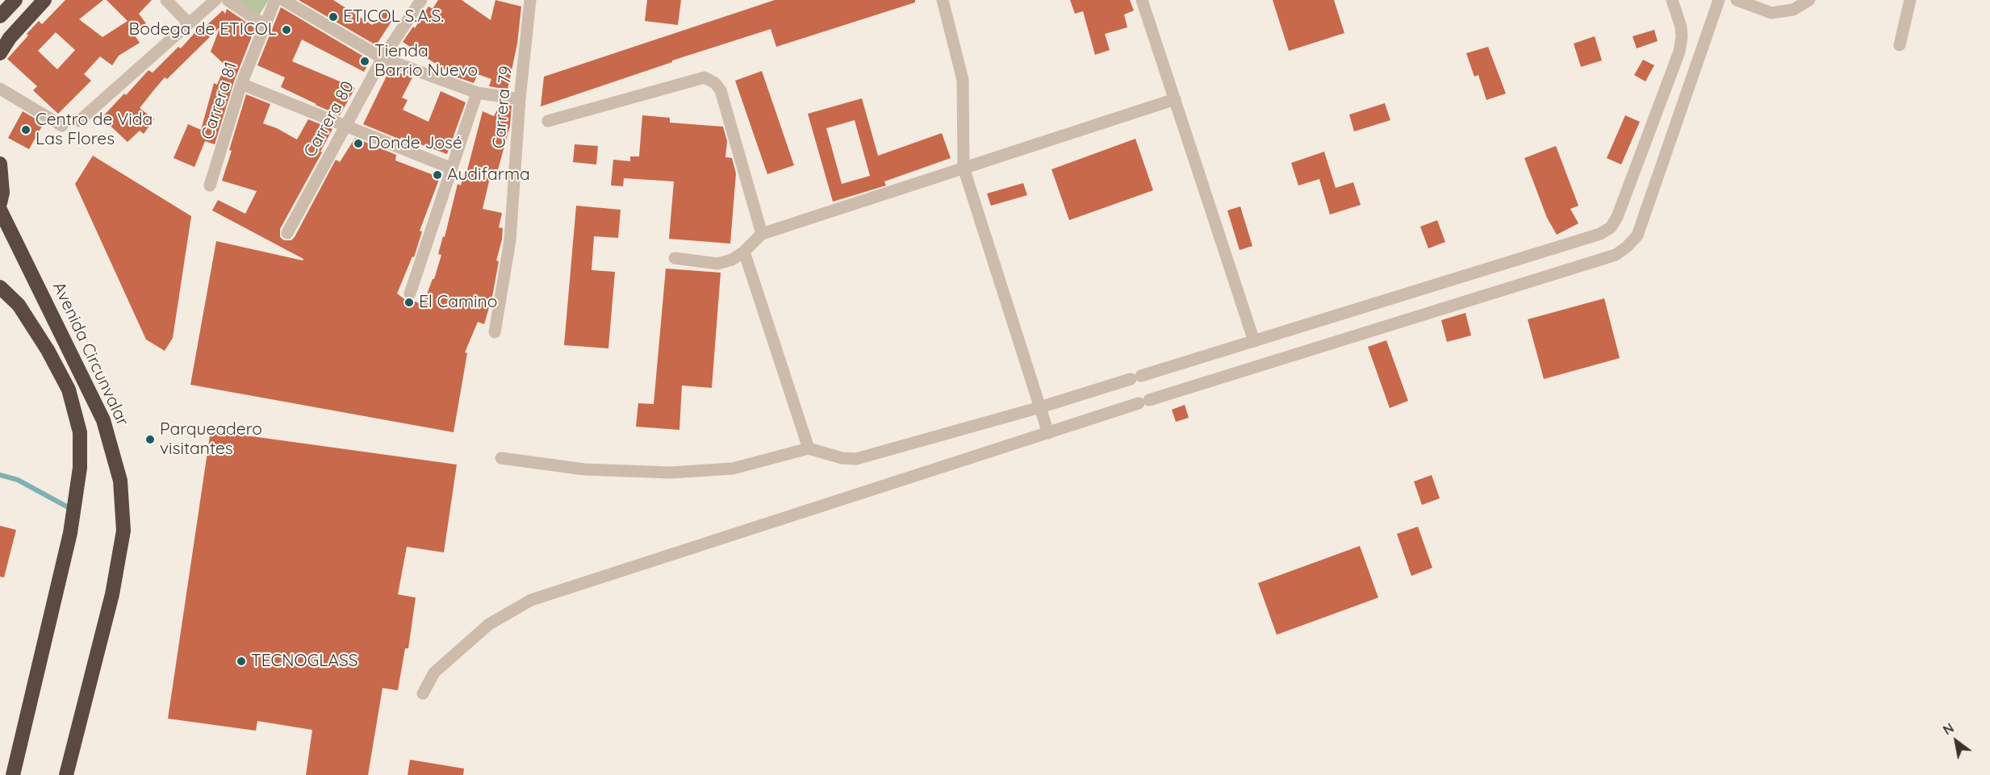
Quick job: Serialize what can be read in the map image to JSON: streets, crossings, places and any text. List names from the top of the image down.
{
  "streets": {
    "highway": ["Avenida Circunvalar"],
    "street": ["Carrera 81", "Carrera 79", "Carrera 80"]
  },
  "places": [
    "ETICOL S.A.S.",
    "Bodega de ETICOL",
    "Tienda Barrio Nuevo",
    "Centro de Vida Las Flores",
    "Donde José",
    "Audifarma",
    "El Camino",
    "Parqueadero visitantes",
    "TECNOGLASS"
  ],
  "north": "top left"
}
